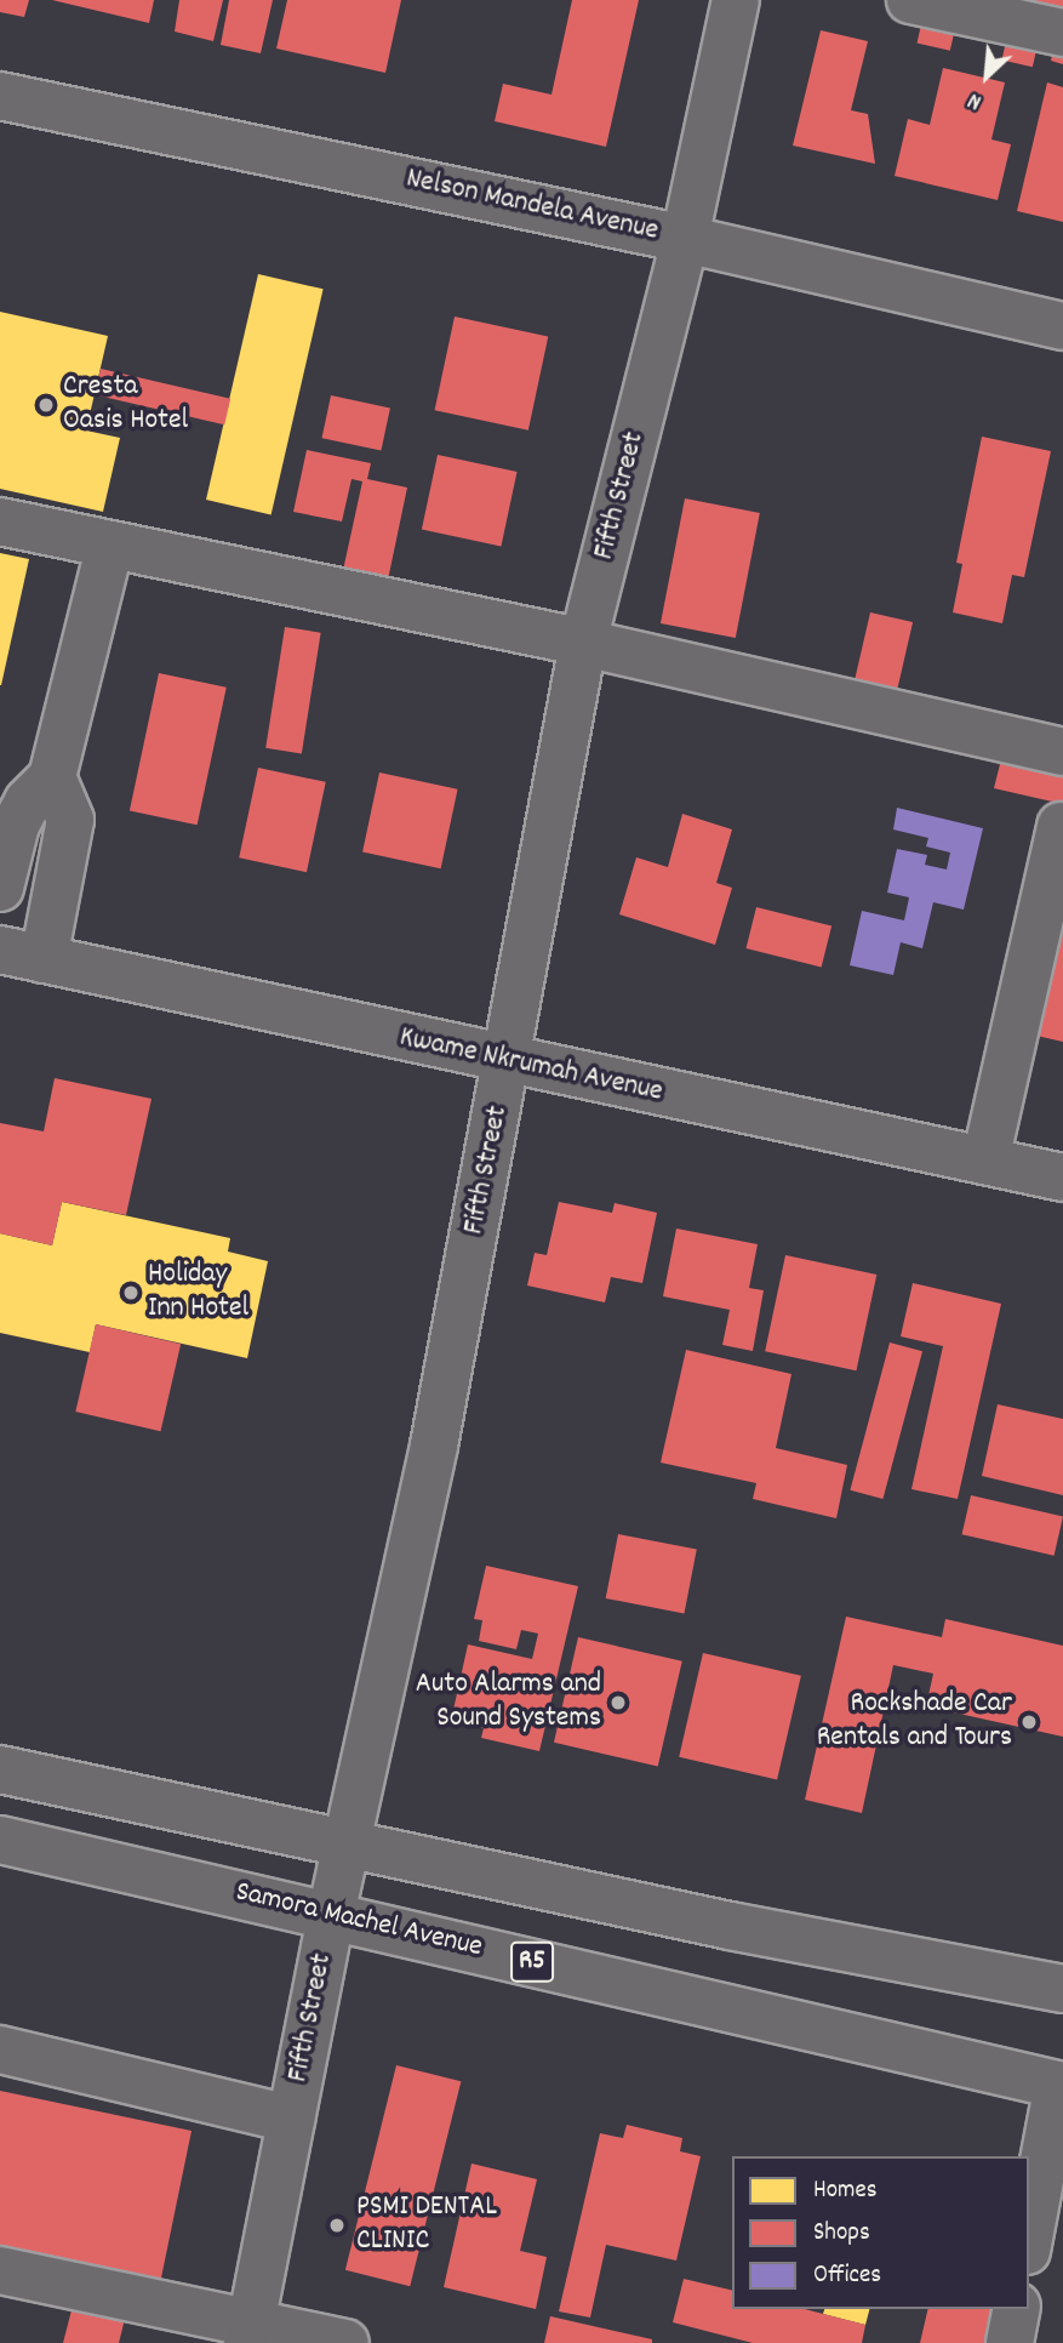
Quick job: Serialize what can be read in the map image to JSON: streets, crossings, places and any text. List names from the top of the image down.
{
  "streets": {
    "main road": [
      "Nelson Mandela Avenue",
      "Fifth Street",
      "Kwame Nkrumah Avenue",
      "Samora Machel Avenue",
      "R5"
    ]
  },
  "crossings": [
    ["Nelson Mandela Avenue", "Fifth Street"],
    ["Fifth Street", "Kwame Nkrumah Avenue"],
    ["Fifth Street", "Samora Machel Avenue"]
  ],
  "places": [
    "Cresta Oasis Hotel",
    "Holiday Inn Hotel",
    "Auto Alarms and Sound Systems",
    "Rockshade Car Rentals and Tours",
    "PSMI DENTAL CLINIC"
  ],
  "legend": ["Homes", "Shops", "Offices"],
  "north": "bottom left"
}
